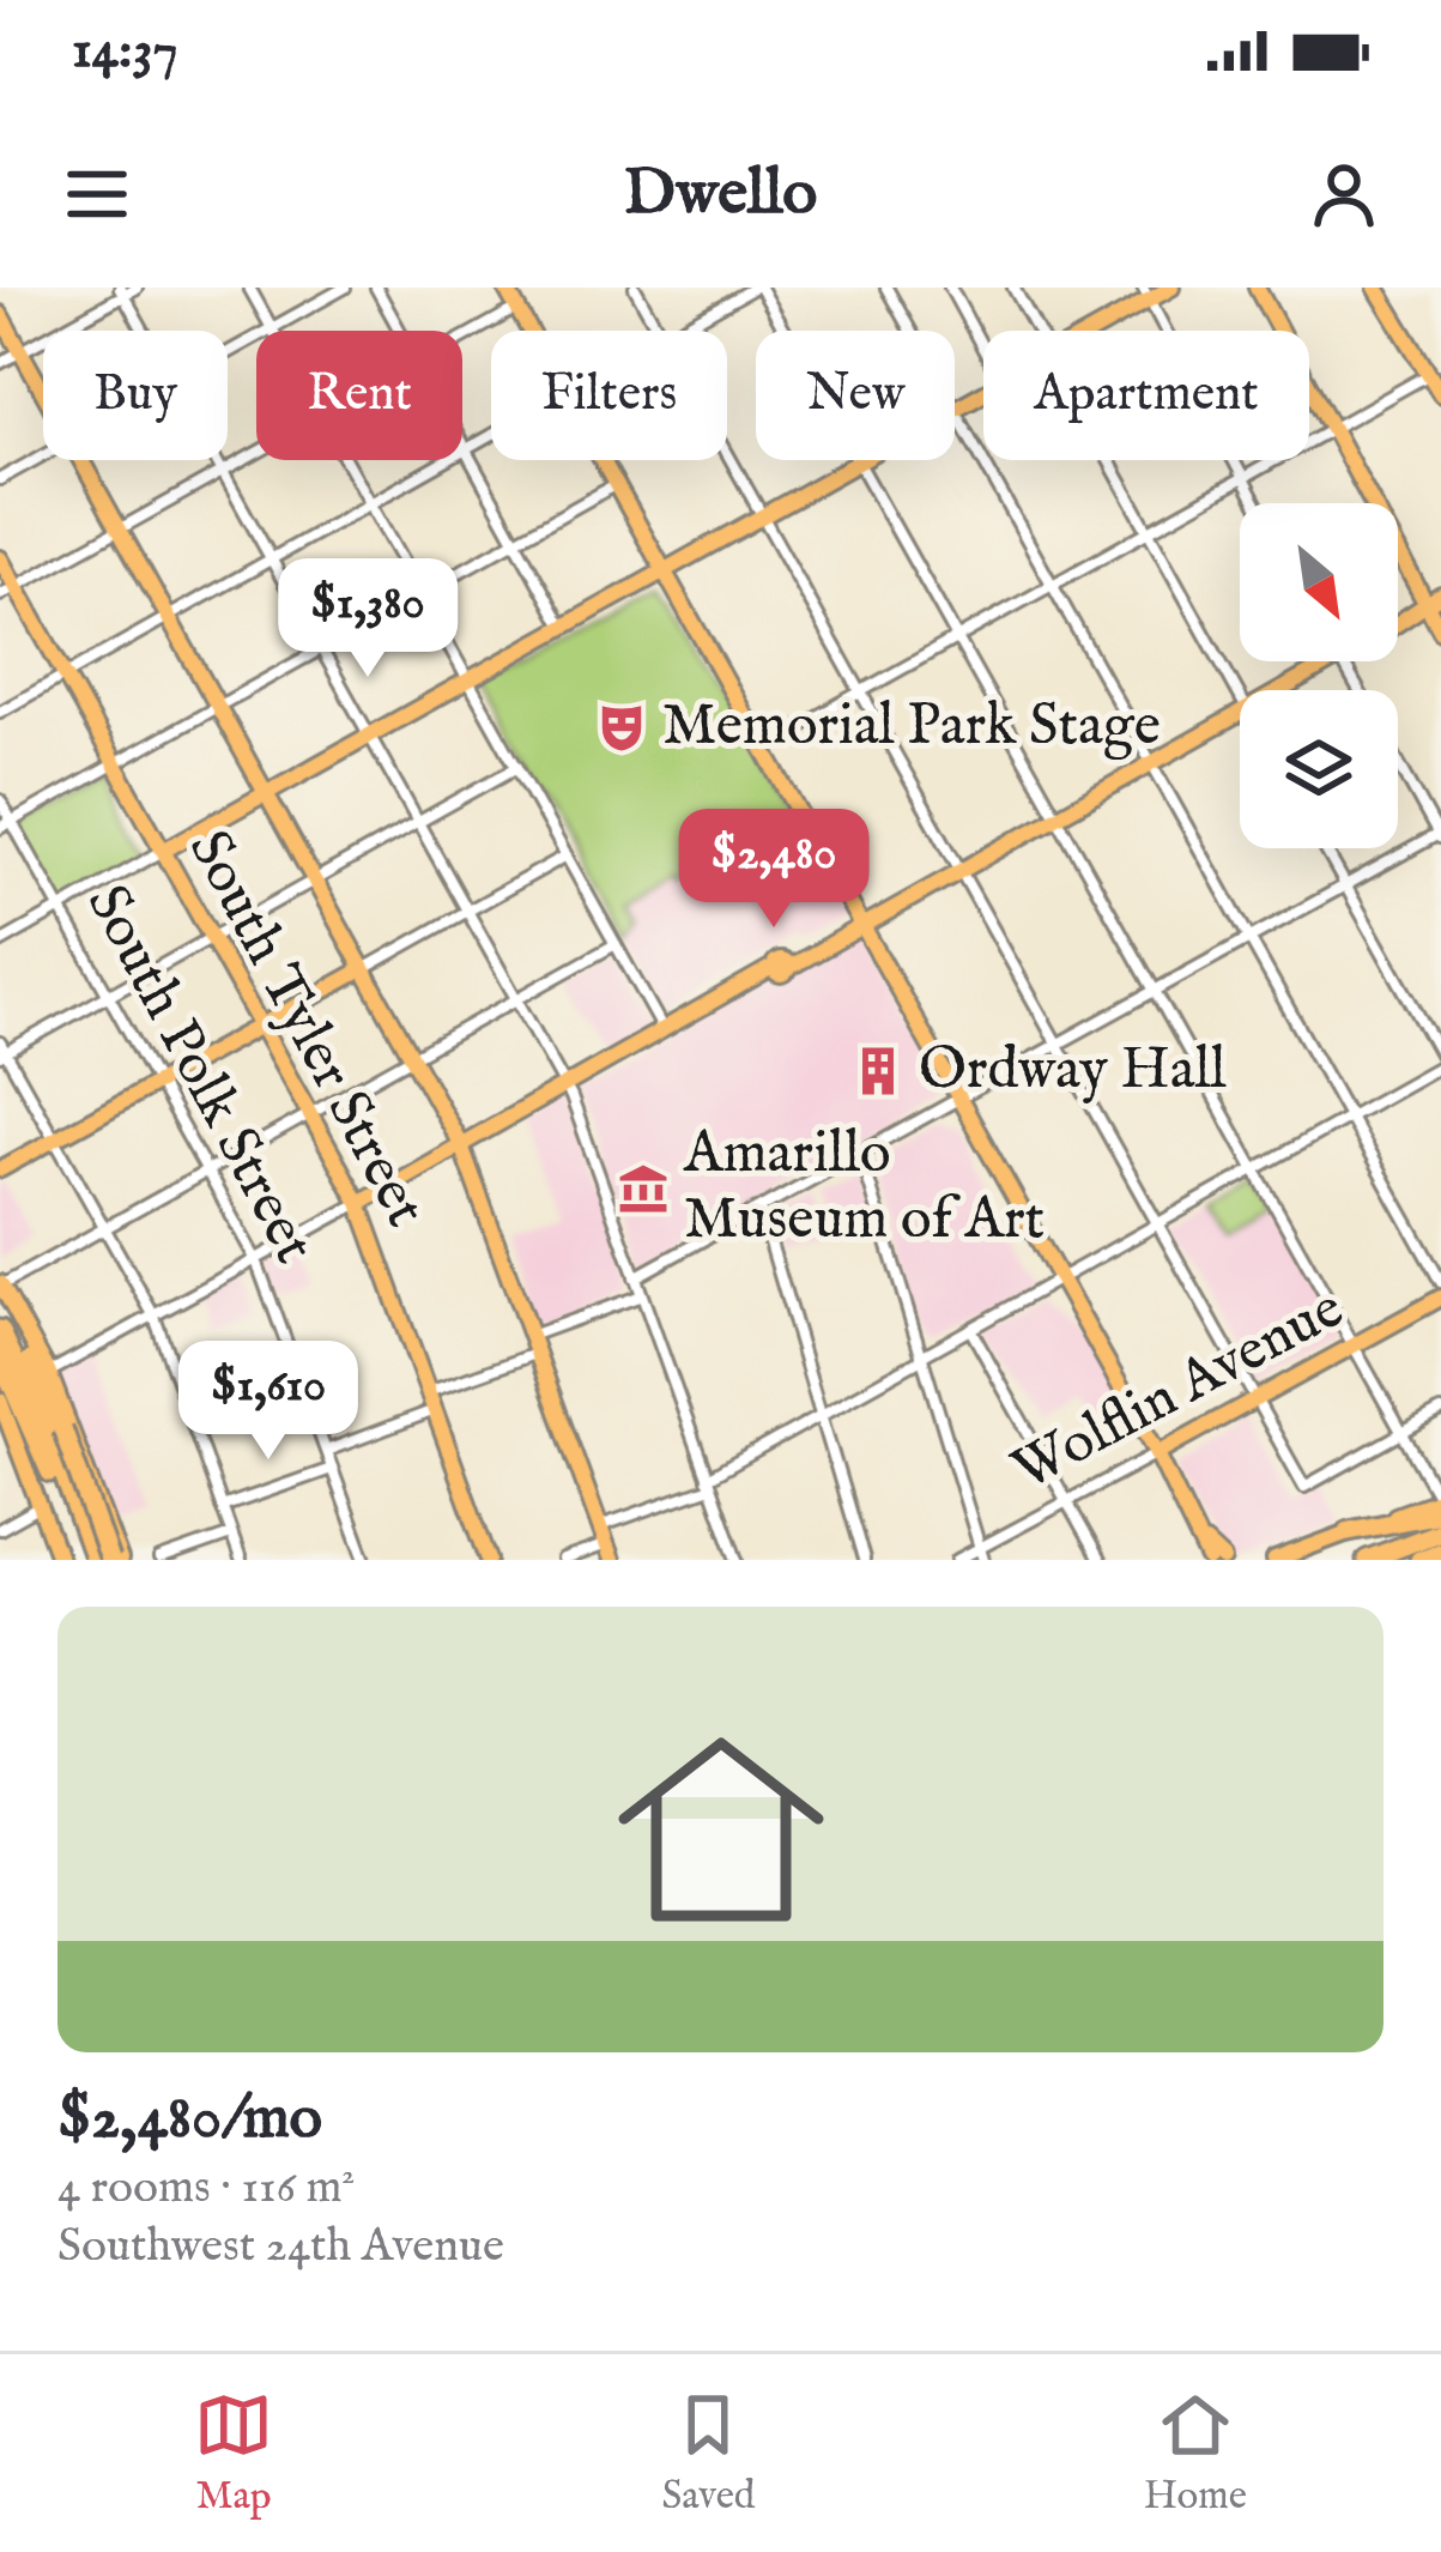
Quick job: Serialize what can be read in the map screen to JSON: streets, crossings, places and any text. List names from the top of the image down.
{
  "streets": {
    "main road": ["South Tyler Street", "Wolflin Avenue"],
    "street": ["South Polk Street"]
  },
  "places": {
    "theatre": ["Memorial Park Stage"],
    "building": ["Ordway Hall"],
    "museum": ["Amarillo Museum of Art"]
  },
  "north": "bottom right",
  "page": {
    "status": "14:37",
    "header": "Dwello",
    "chip": [
      "Buy",
      "Rent",
      "Filters",
      "New",
      "Apartment"
    ],
    "price": ["$1,380", "$2,480", "$1,610"],
    "list": [
      {
        "name": "$2,480/mo",
        "note": "4 rooms · 116 m² · Southwest 24th Avenue"
      }
    ],
    "tabs": ["Map", "Saved", "Home"]
  }
}
